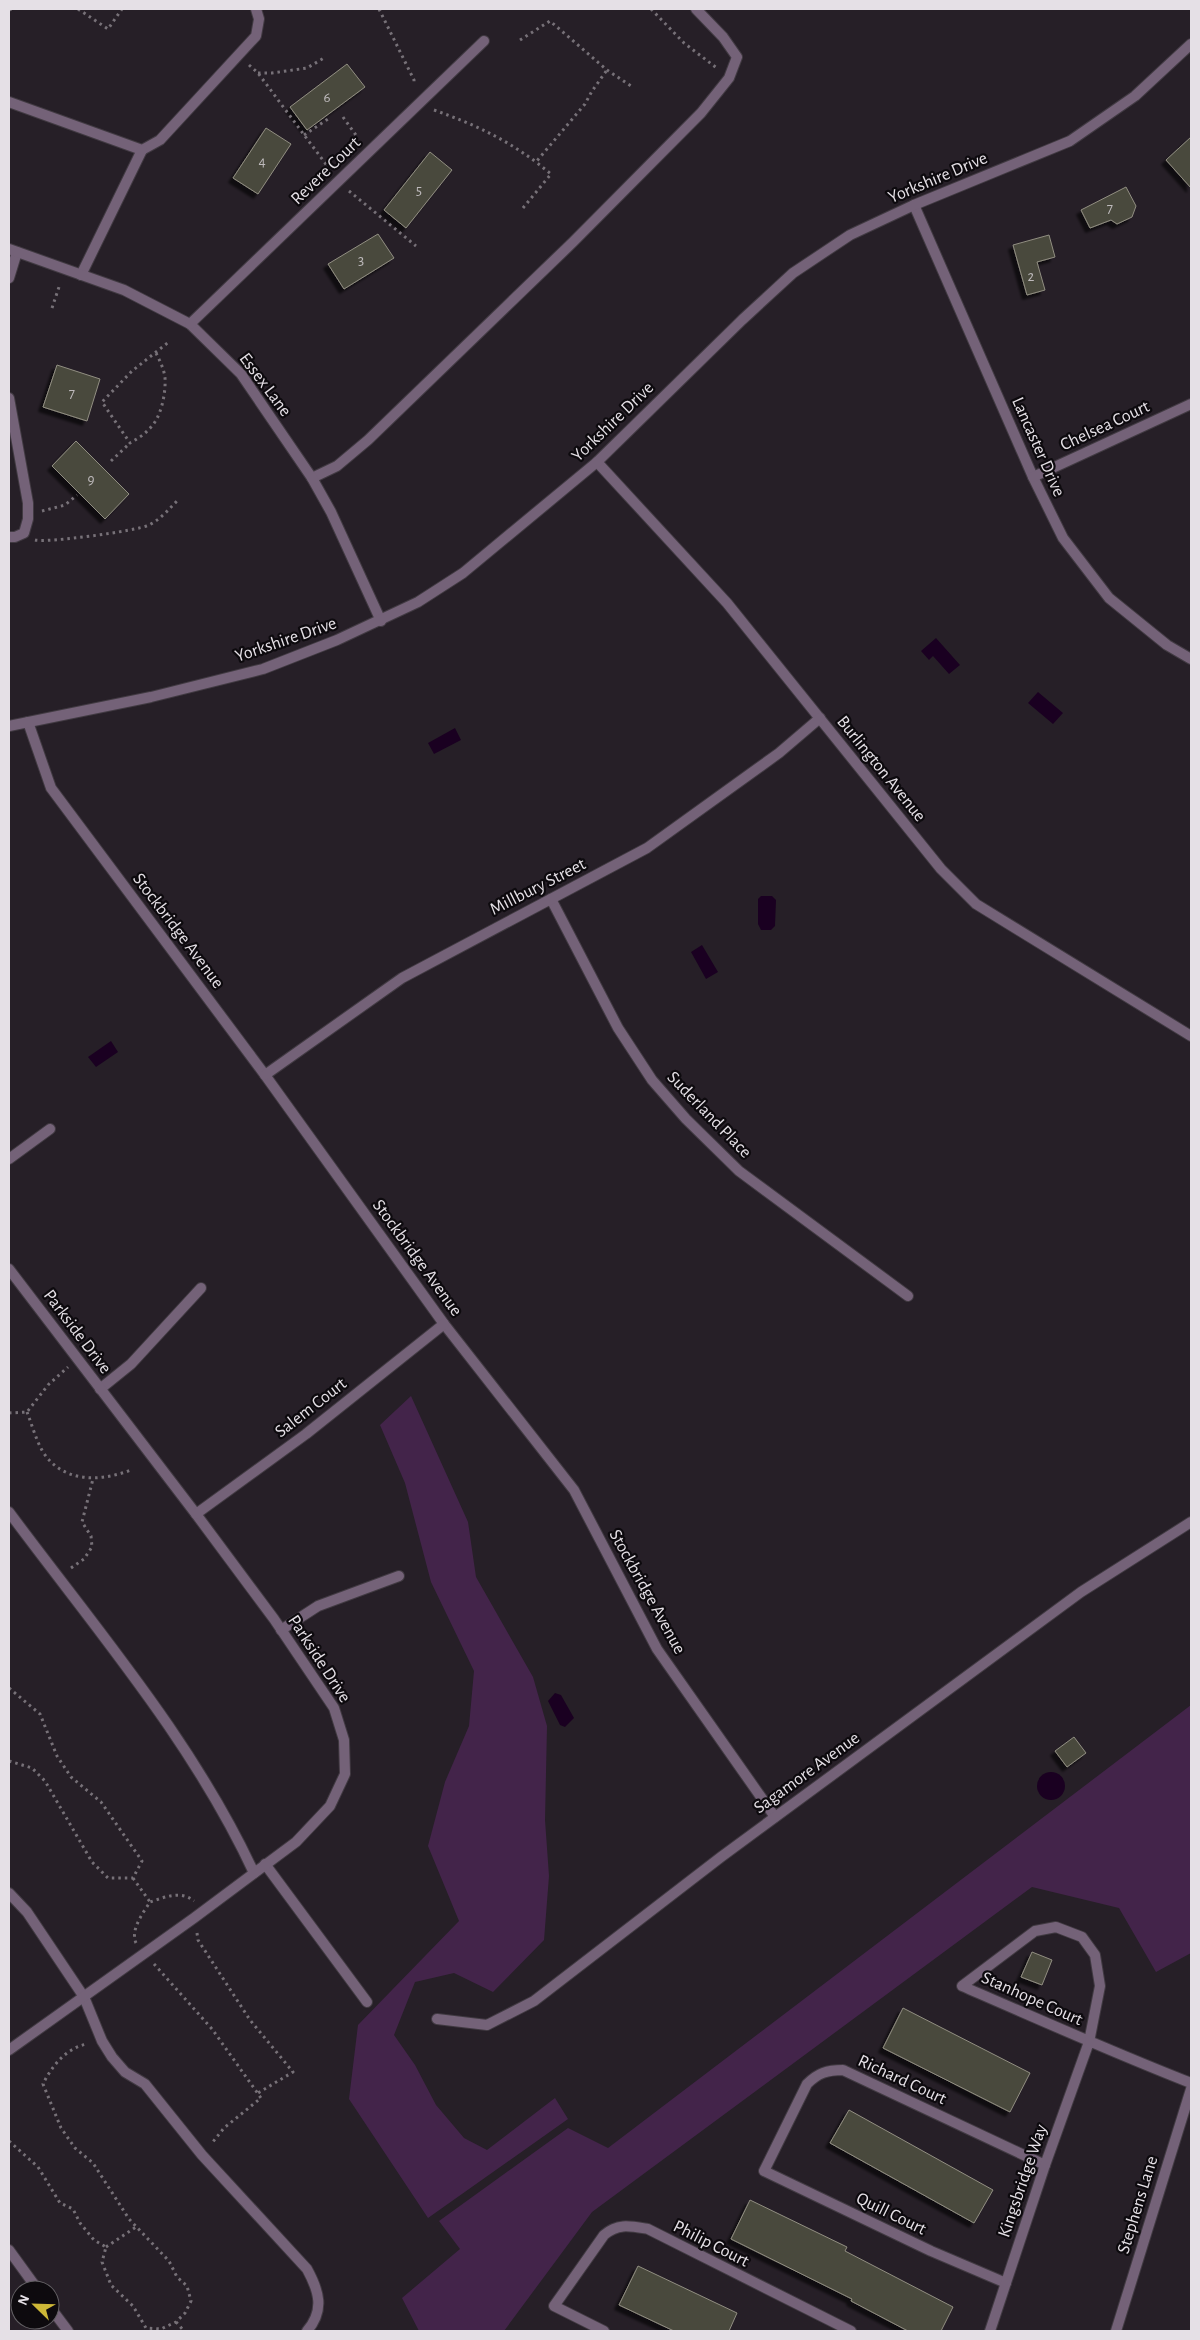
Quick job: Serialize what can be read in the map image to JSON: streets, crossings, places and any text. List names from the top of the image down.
{
  "streets": {
    "street": [
      "Revere Court",
      "Yorkshire Drive",
      "Essex Lane",
      "Chelsea Court",
      "Lancaster Drive",
      "Burlington Avenue",
      "Millbury Street",
      "Stockbridge Avenue",
      "Suderland Place",
      "Parkside Drive",
      "Salem Court",
      "Sagamore Avenue",
      "Stanhope Court",
      "Richard Court",
      "Kingsbridge Way",
      "Stephens Lane",
      "Quill Court",
      "Philip Court"
    ]
  },
  "crossings": [
    ["Revere Court", "Essex Lane"],
    ["Yorkshire Drive", "Essex Lane"],
    ["Yorkshire Drive", "Lancaster Drive"],
    ["Yorkshire Drive", "Burlington Avenue"],
    ["Yorkshire Drive", "Stockbridge Avenue"],
    ["Chelsea Court", "Lancaster Drive"],
    ["Burlington Avenue", "Millbury Street"],
    ["Millbury Street", "Stockbridge Avenue"],
    ["Millbury Street", "Suderland Place"],
    ["Stockbridge Avenue", "Salem Court"],
    ["Stockbridge Avenue", "Sagamore Avenue"],
    ["Parkside Drive", "Salem Court"],
    ["Stanhope Court", "Kingsbridge Way"],
    ["Richard Court", "Kingsbridge Way"],
    ["Richard Court", "Quill Court"],
    ["Kingsbridge Way", "Quill Court"]
  ],
  "house_numbers": [
    "6",
    "4",
    "5",
    "7",
    "3",
    "2",
    "7",
    "9"
  ],
  "north": "top left"
}
